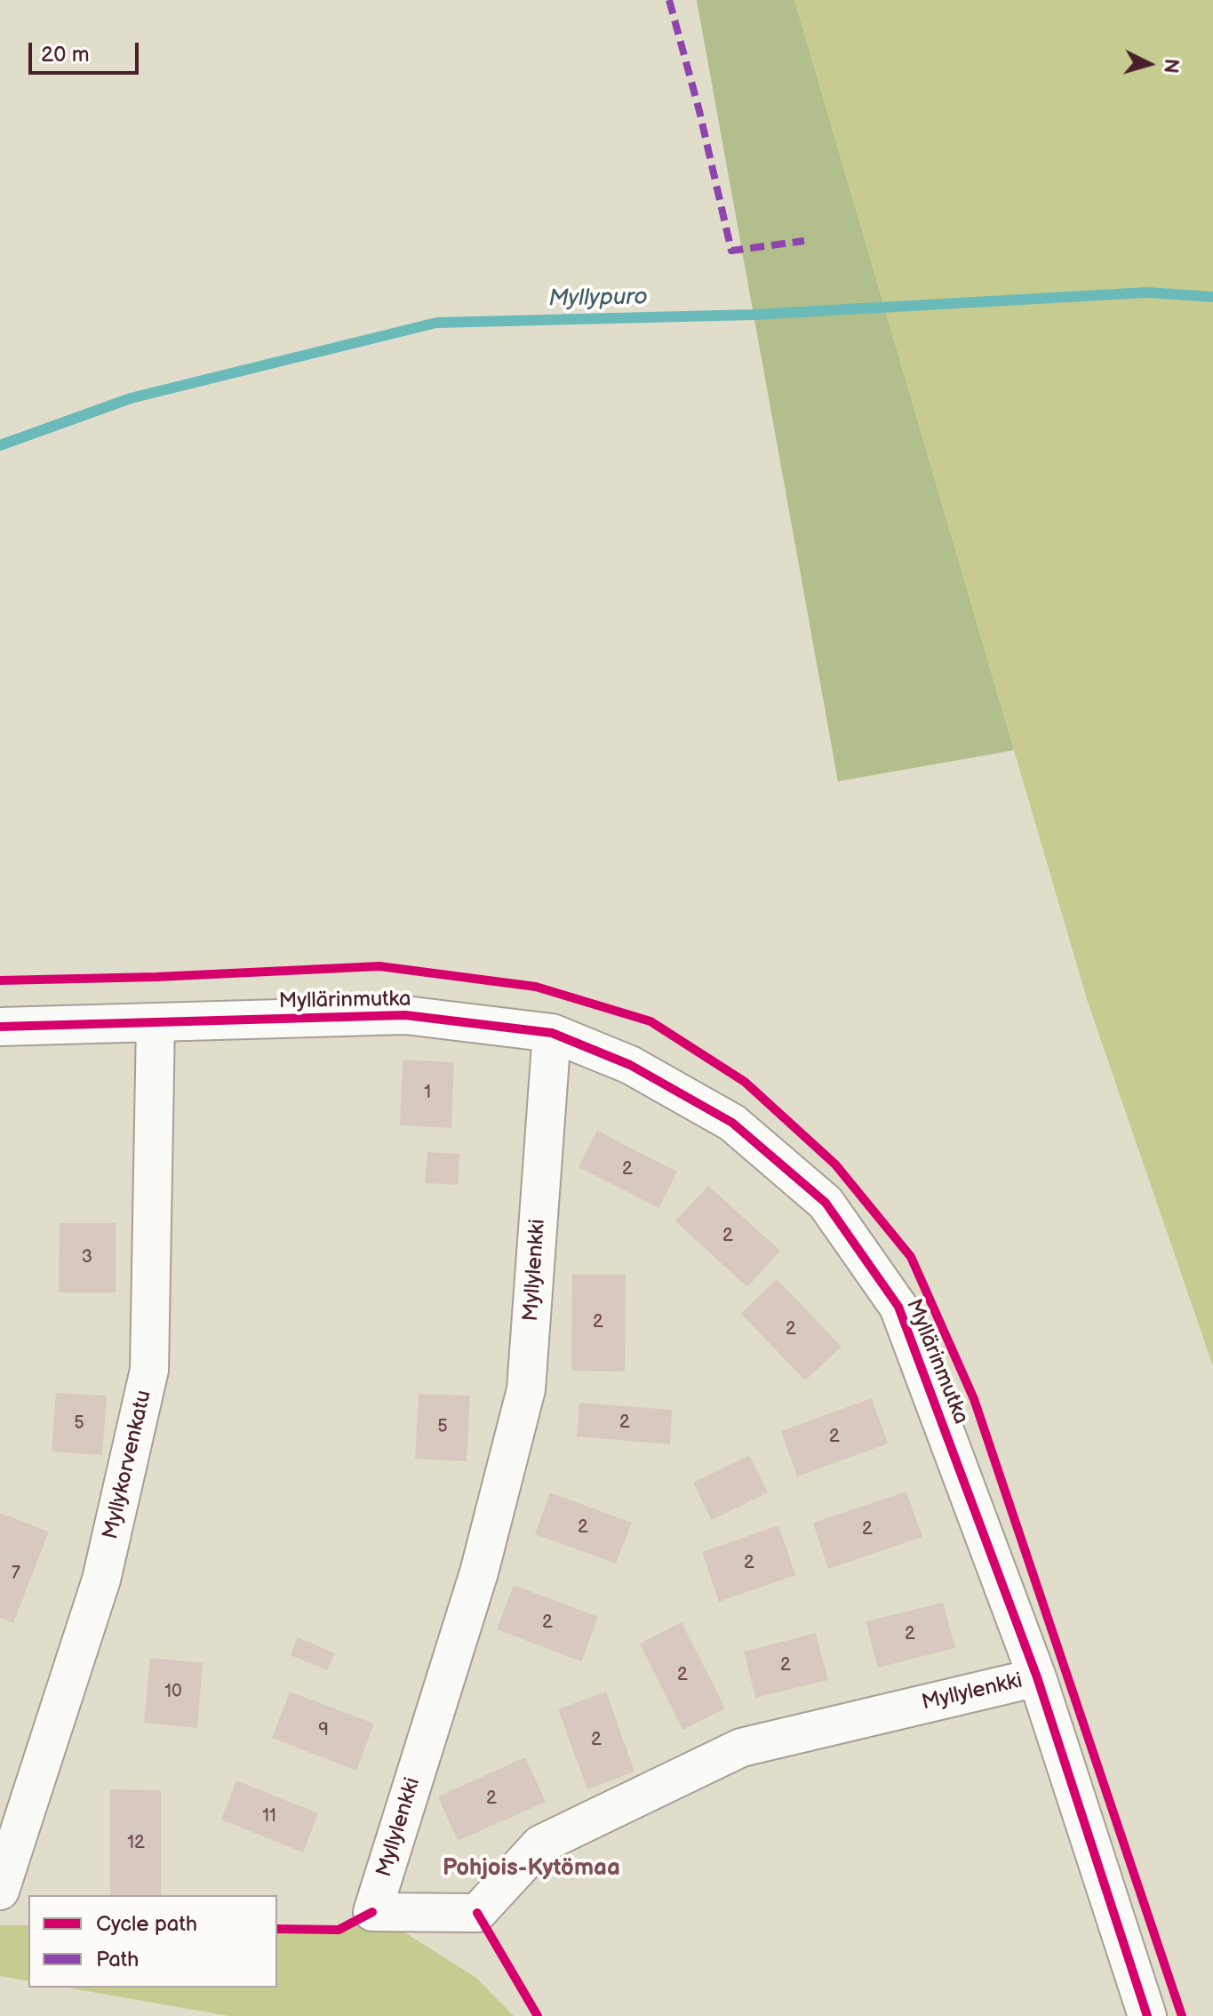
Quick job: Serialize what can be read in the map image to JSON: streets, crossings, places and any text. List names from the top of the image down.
{
  "streets": {
    "street": ["Myllärinmutka", "Myllylenkki", "Myllykorvenkatu"]
  },
  "crossings": [
    ["Myllärinmutka", "Myllylenkki"],
    ["Myllärinmutka", "Myllykorvenkatu"]
  ],
  "districts": ["Pohjois-Kytömaa"],
  "water": ["Myllypuro"],
  "house_numbers": [
    "1",
    "2",
    "2",
    "3",
    "2",
    "2",
    "2",
    "5",
    "5",
    "2",
    "2",
    "2",
    "2",
    "7",
    "2",
    "2",
    "2",
    "2",
    "10",
    "9",
    "2",
    "2",
    "11",
    "12"
  ],
  "legend": ["Cycle path", "Path"],
  "scale_bar": "20 m",
  "north": "right"
}
